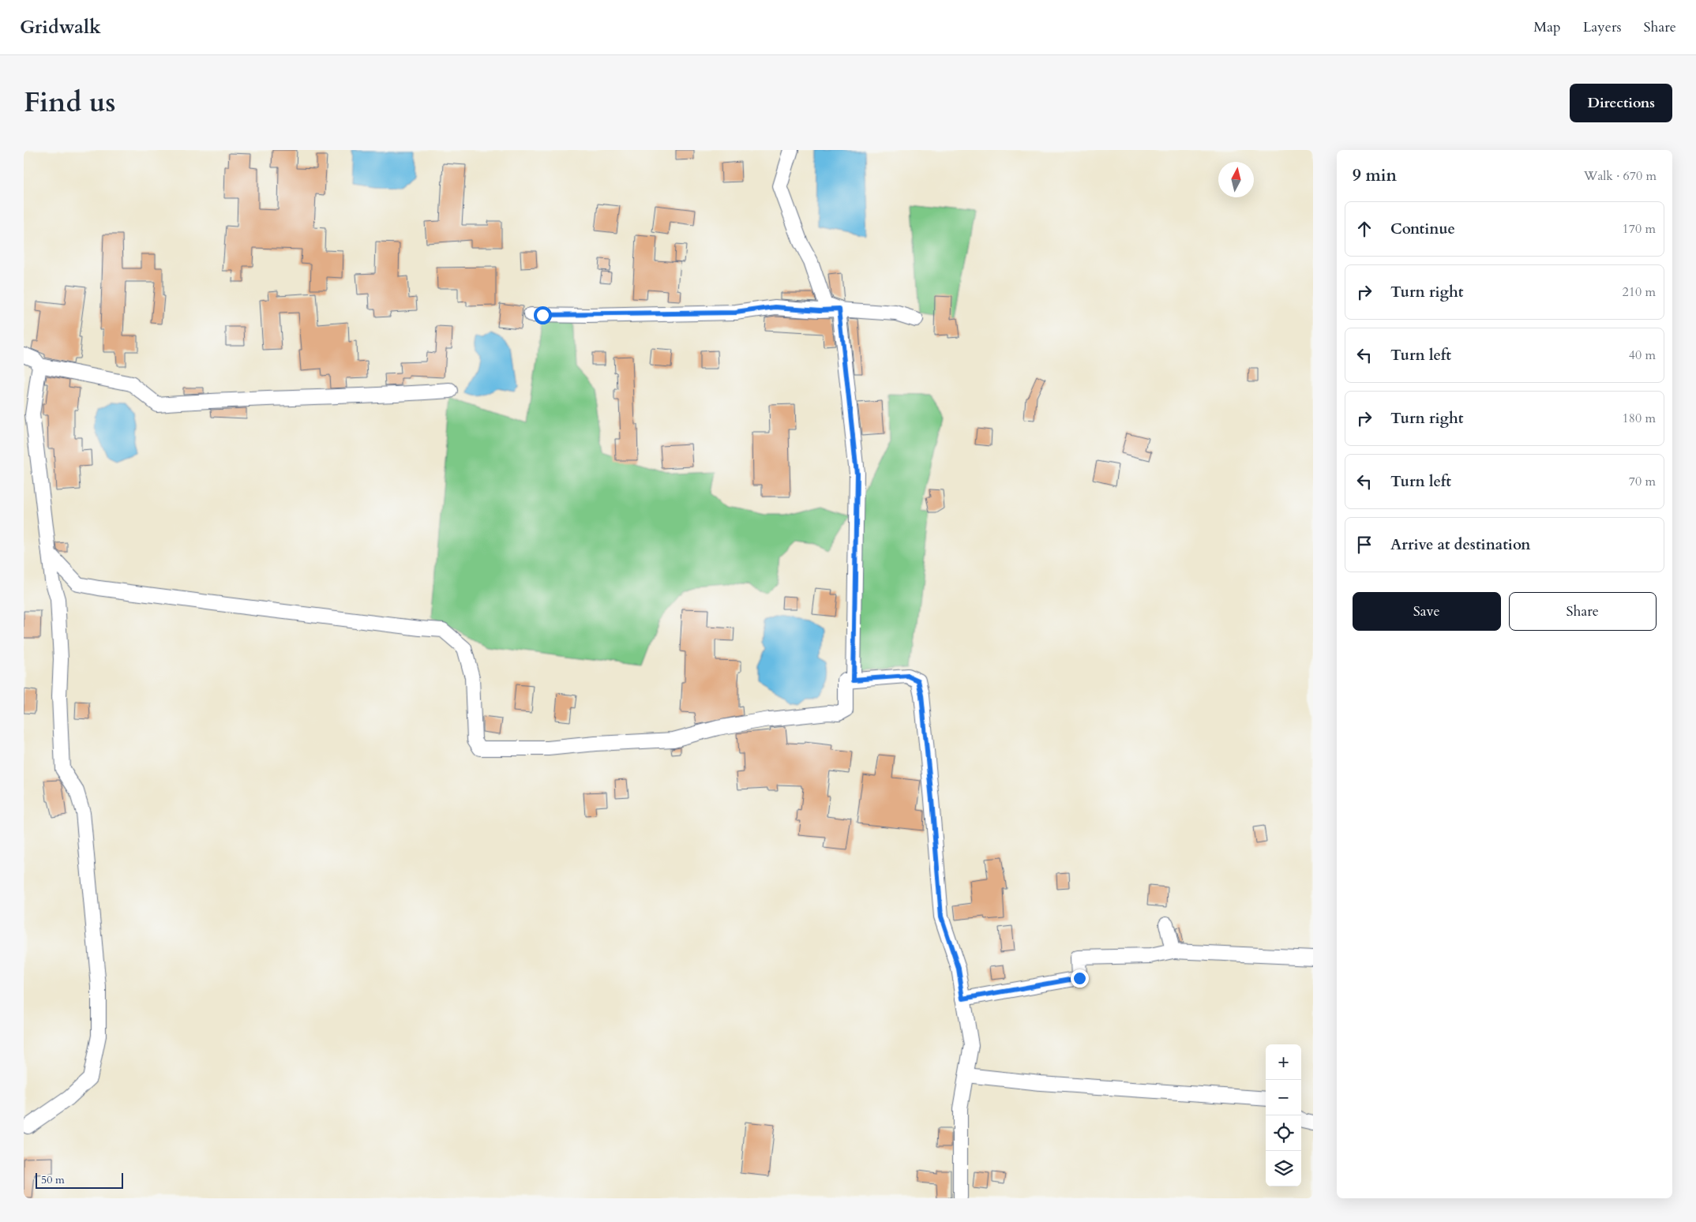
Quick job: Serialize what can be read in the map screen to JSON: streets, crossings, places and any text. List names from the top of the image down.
{
  "scale_bar": "50 m",
  "north": "top",
  "page": {
    "header": "Gridwalk",
    "nav": ["Map", "Layers", "Share"],
    "title": "Find us",
    "buttons": [
      "Directions",
      ["Save", "Share"]
    ],
    "heading": ["9 min", "Walk · 670 m"],
    "list": [
      ["Continue", "170 m"],
      ["Turn right", "210 m"],
      ["Turn left", "40 m"],
      ["Turn right", "180 m"],
      ["Turn left", "70 m"],
      "Arrive at destination"
    ],
    "map_buttons": ["+", "−"],
    "scale": "50 m"
  }
}
